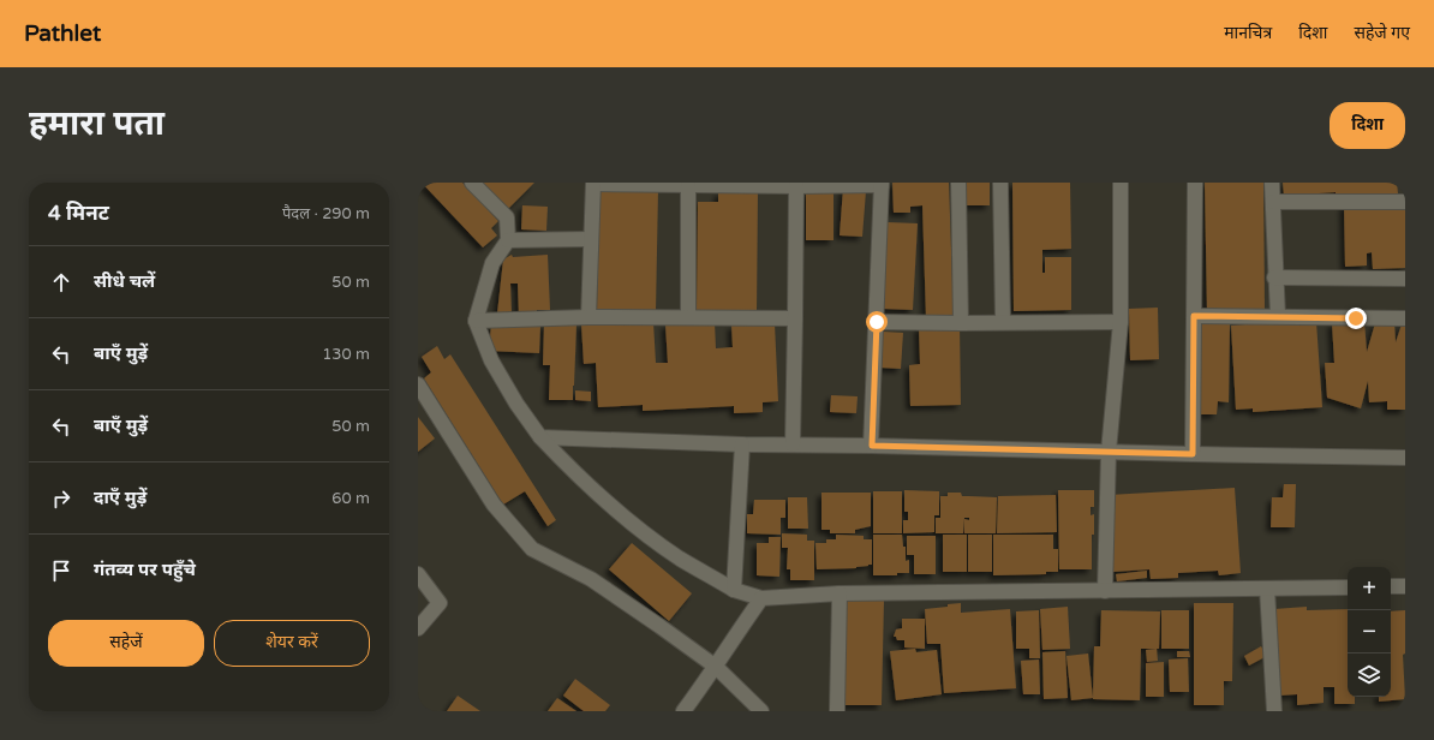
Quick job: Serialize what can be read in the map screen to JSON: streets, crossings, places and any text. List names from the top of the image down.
{
  "page": {
    "header": "Pathlet",
    "nav": ["मानचित्र", "दिशा", "सहेजे गए"],
    "buttons": [
      "दिशा",
      ["सहेजें", "शेयर करें"]
    ],
    "title": "हमारा पता",
    "heading": ["4 मिनट", "पैदल · 290 m"],
    "list": [
      ["सीधे चलें", "50 m"],
      ["बाएँ मुड़ें", "130 m"],
      ["बाएँ मुड़ें", "50 m"],
      ["दाएँ मुड़ें", "60 m"],
      "गंतव्य पर पहुँचे"
    ],
    "map_buttons": ["+", "−"]
  }
}
